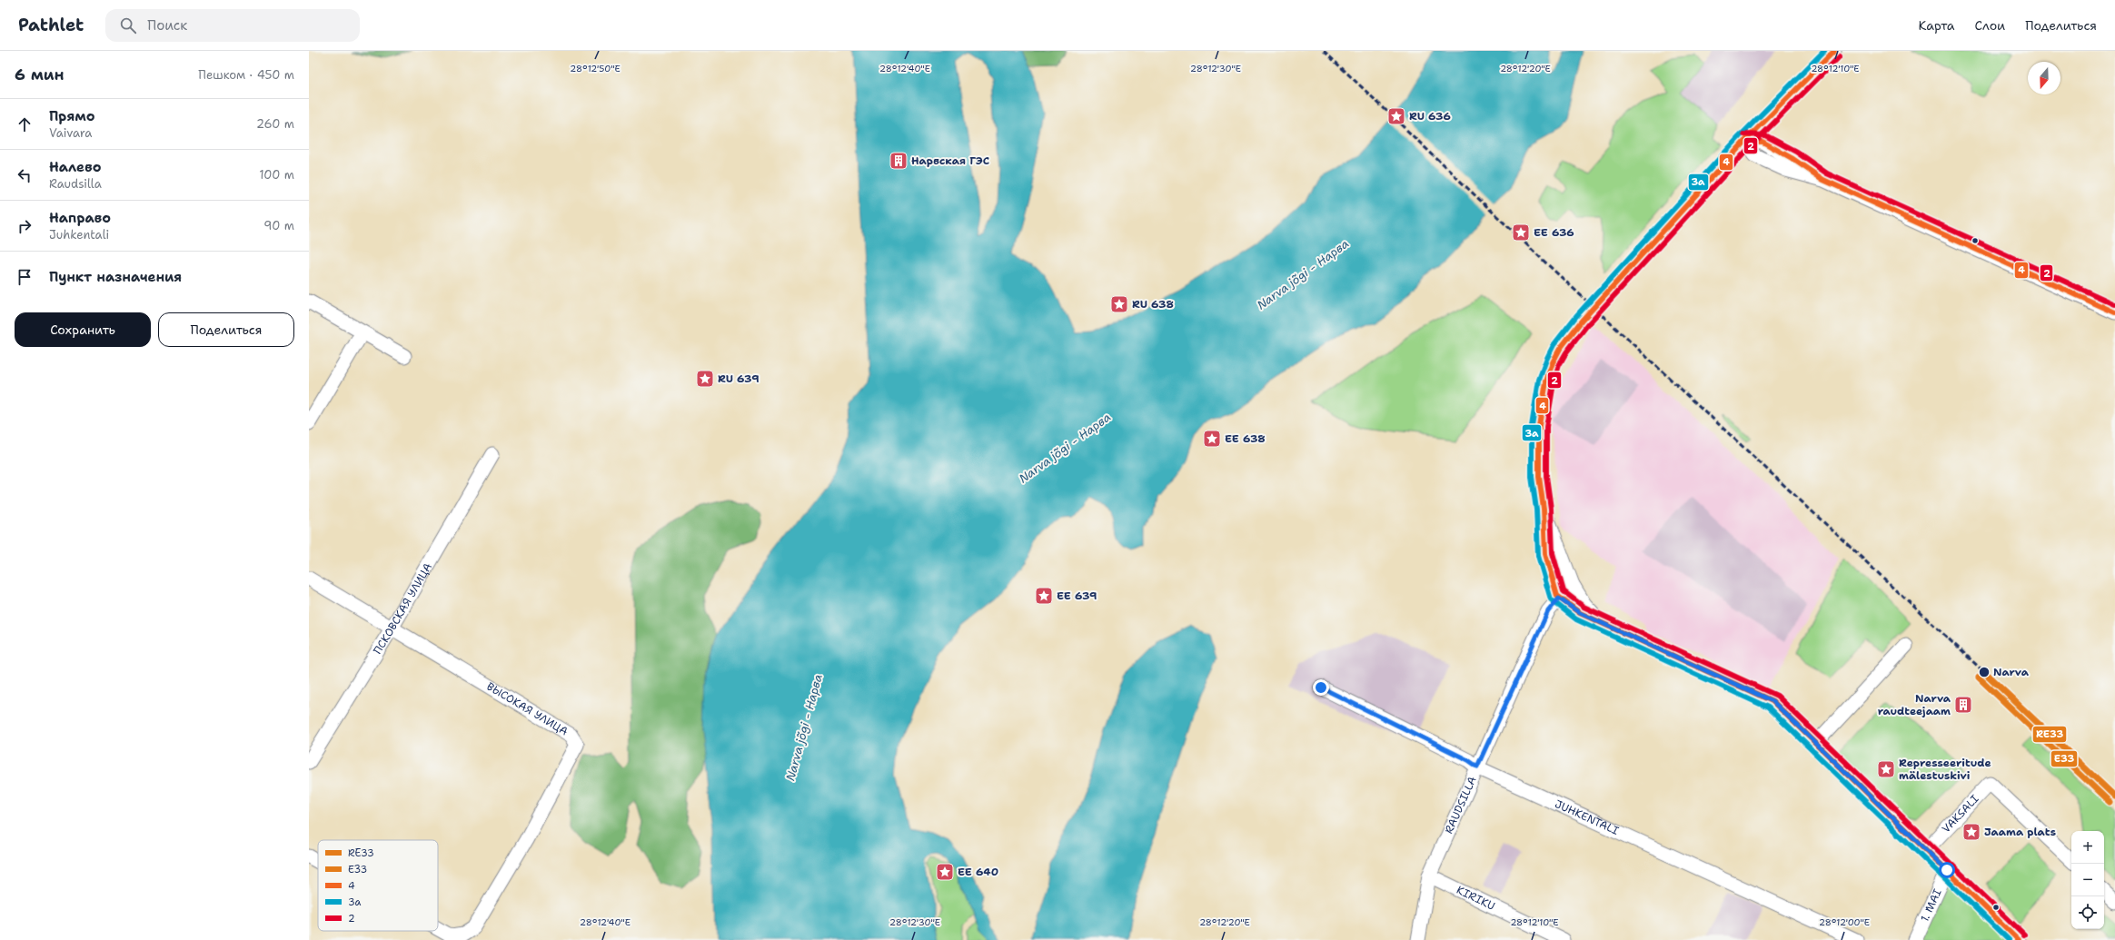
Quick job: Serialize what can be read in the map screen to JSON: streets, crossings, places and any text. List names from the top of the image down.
{
  "streets": {
    "street": [
      "ПСКОВСКАЯ УЛИЦА",
      "ВЫСОКАЯ УЛИЦА",
      "RAUDSILLA",
      "VAKSALI",
      "JUHKENTALI",
      "KIRIKU",
      "1. MAI"
    ]
  },
  "crossings": [
    ["ПСКОВСКАЯ УЛИЦА", "ВЫСОКАЯ УЛИЦА"],
    ["RAUDSILLA", "JUHKENTALI"],
    ["RAUDSILLA", "KIRIKU"]
  ],
  "water": ["Narva jõgi - Нарва"],
  "places": {
    "place": [
      "RU 636",
      "EE 636",
      "RU 638",
      "RU 639",
      "EE 638",
      "EE 639",
      "Represseeritude mälestuskivi",
      "Jaama plats",
      "EE 640"
    ],
    "building": ["Нарвская ГЭС", "Narva raudteejaam"],
    "other": ["Narva"]
  },
  "lines": [
    "transit line 4",
    "transit line 3a",
    "transit line 2",
    "transit line RE33",
    "transit line E33"
  ],
  "legend": [
    "RE33",
    "E33",
    "4",
    "3a",
    "2"
  ],
  "north": "bottom",
  "page": {
    "header": "Pathlet",
    "search": "Поиск",
    "nav": ["Карта", "Слои", "Поделиться"],
    "heading": ["6 мин", "Пешком · 450 m"],
    "list": [
      ["Прямо", "Vaivara", "260 m"],
      ["Налево", "Raudsilla", "100 m"],
      ["Направо", "Juhkentali", "90 m"],
      "Пункт назначения"
    ],
    "buttons": ["Сохранить", "Поделиться"],
    "map_buttons": ["+", "−"]
  },
  "coordinates": [
    "28°12'50\"E",
    "28°12'40\"E",
    "28°12'30\"E",
    "28°12'20\"E",
    "28°12'10\"E",
    "28°12'00\"E"
  ]
}
